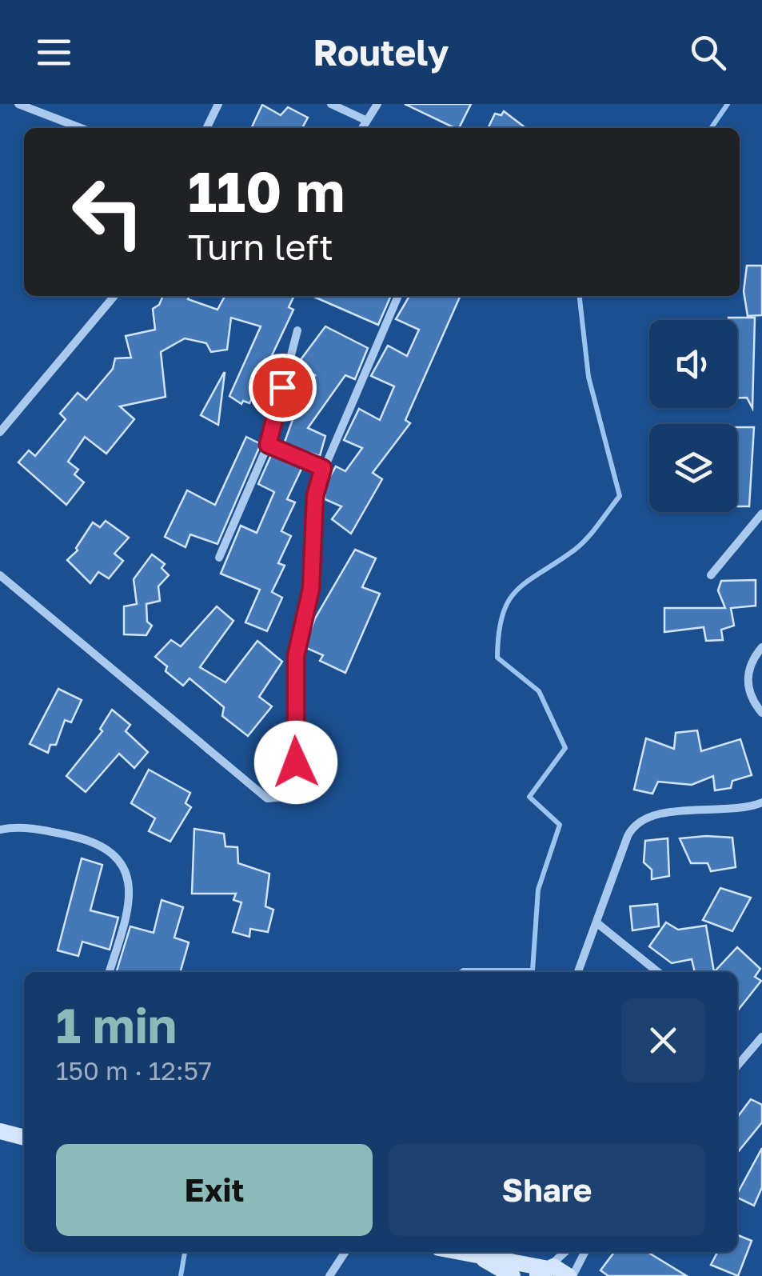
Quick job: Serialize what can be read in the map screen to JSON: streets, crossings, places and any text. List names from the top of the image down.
{
  "page": {
    "header": "Routely",
    "turn": ["110 m", "Turn left"],
    "heading": ["1 min", "150 m · 12:57"],
    "buttons": ["Exit", "Share"]
  }
}
